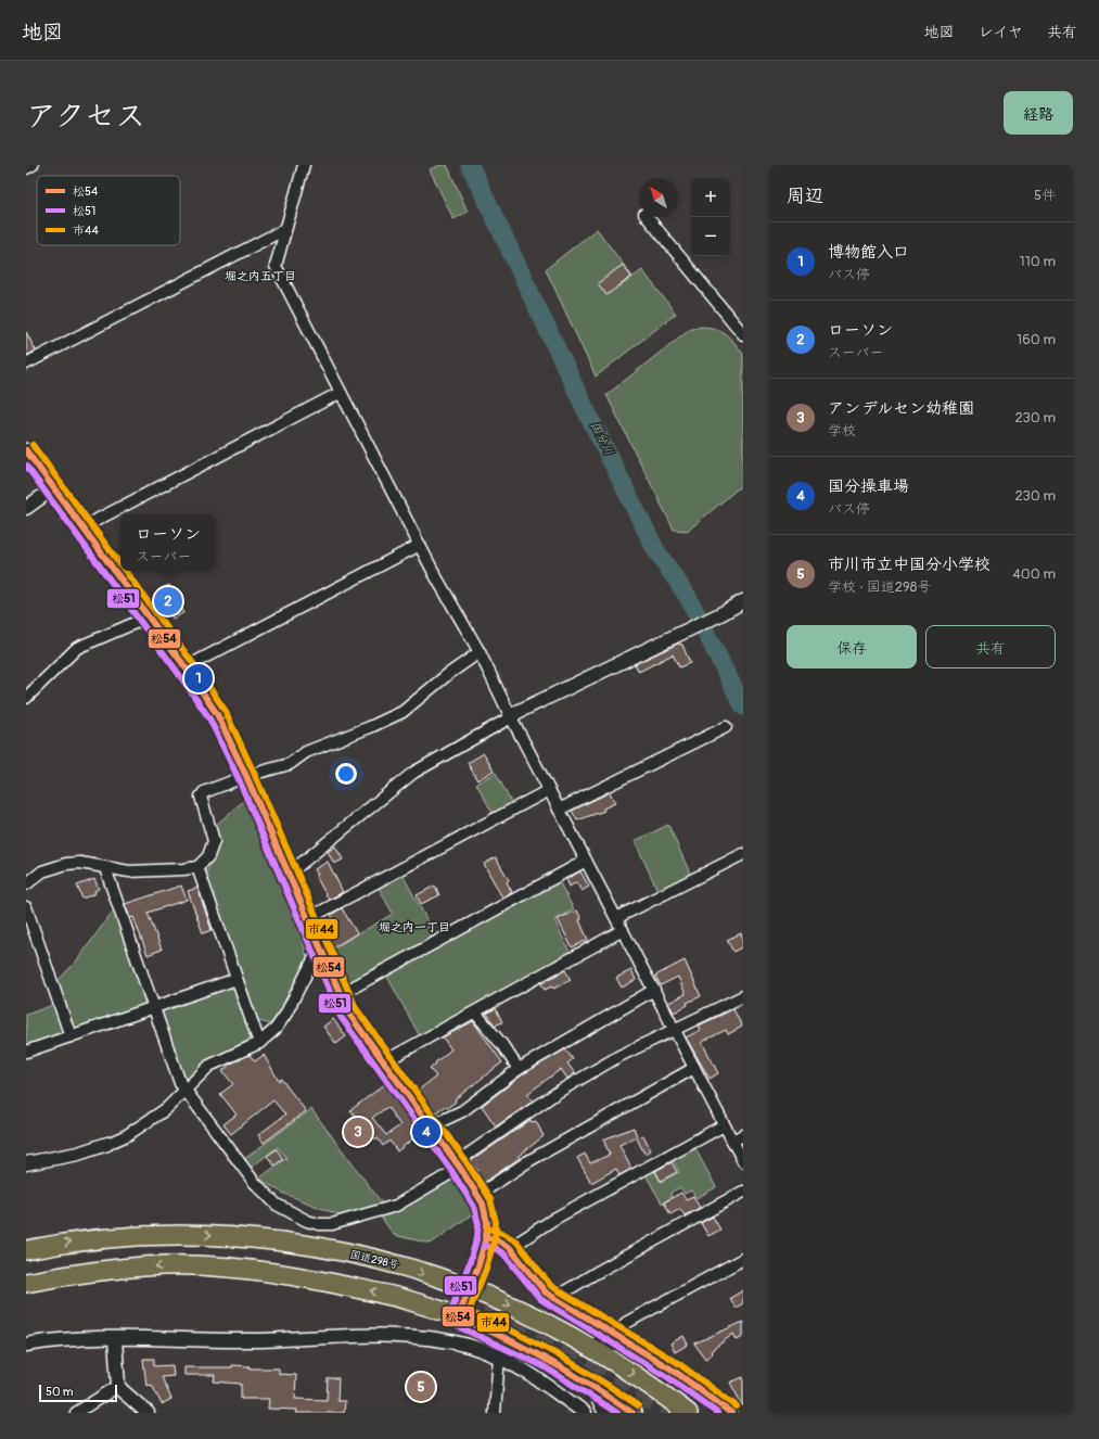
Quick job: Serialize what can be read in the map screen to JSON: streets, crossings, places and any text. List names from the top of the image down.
{
  "streets": {
    "highway": ["国道298号"]
  },
  "districts": ["堀之内五丁目", "堀之内一丁目"],
  "water": ["国分川"],
  "lines": ["transit line 市44", "transit line 松54", "transit line 松51"],
  "legend": ["松54", "松51", "市44"],
  "scale_bar": "50 m",
  "north": "top left",
  "page": {
    "header": "地図",
    "nav": ["地図", "レイヤ", "共有"],
    "title": "アクセス",
    "buttons": [
      "経路",
      ["保存", "共有"]
    ],
    "heading": ["周辺", "5件"],
    "map_buttons": ["+", "−"],
    "list": [
      {
        "mark": "1",
        "name": "博物館入口",
        "note": "バス停",
        "value": "110 m"
      },
      {
        "mark": "2",
        "name": "ローソン",
        "note": "スーパー",
        "value": "160 m"
      },
      {
        "mark": "3",
        "name": "アンデルセン幼稚園",
        "note": "学校",
        "value": "230 m"
      },
      {
        "mark": "4",
        "name": "国分操車場",
        "note": "バス停",
        "value": "230 m"
      },
      {
        "mark": "5",
        "name": "市川市立中国分小学校",
        "note": "学校 · 国道298号",
        "value": "400 m"
      }
    ],
    "popup": ["ローソン", "スーパー"],
    "pins": [
      "2",
      "1",
      "3",
      "4",
      "5"
    ],
    "scale": "50 m"
  }
}
